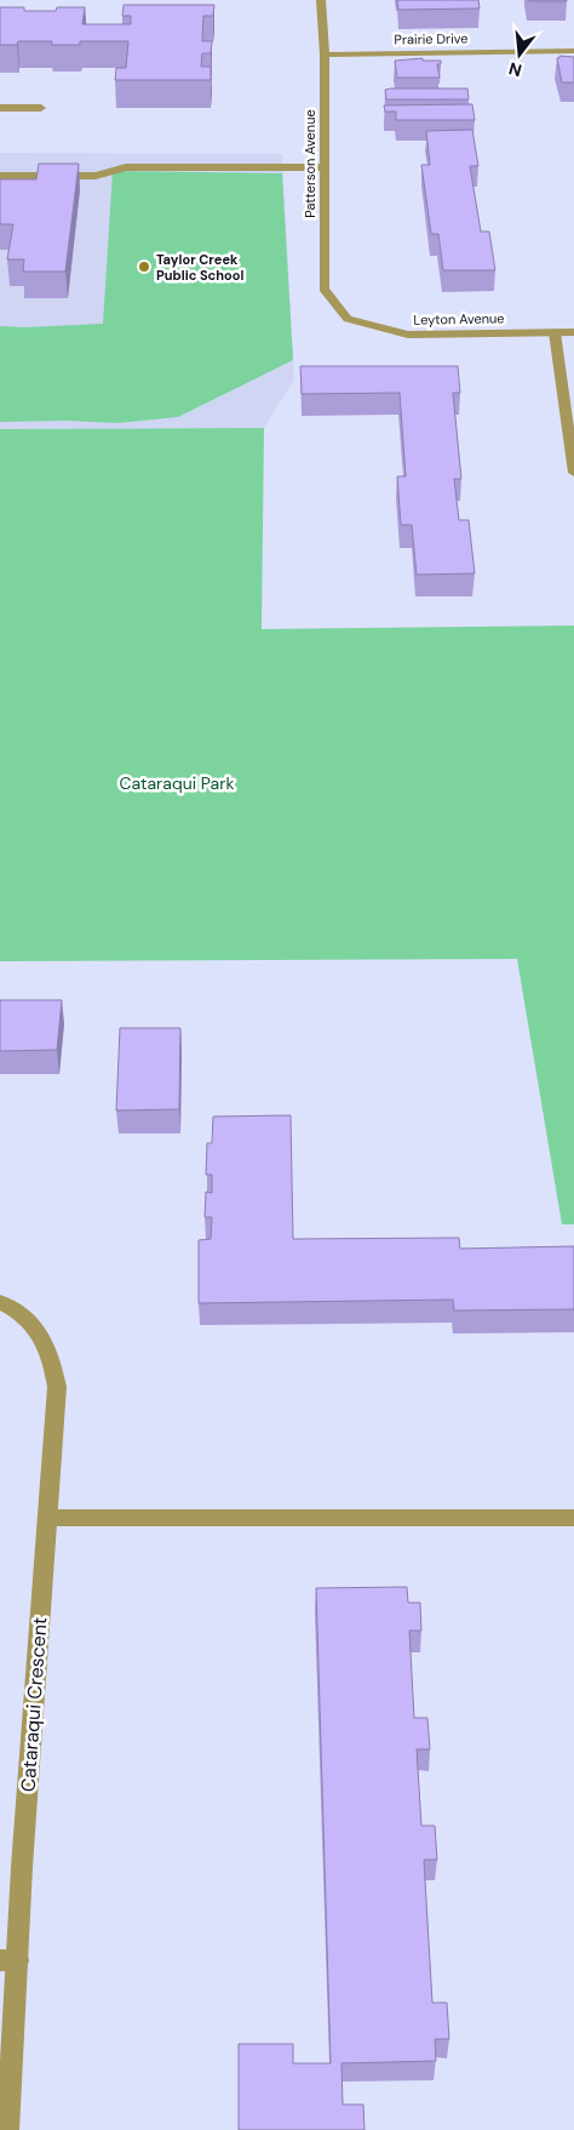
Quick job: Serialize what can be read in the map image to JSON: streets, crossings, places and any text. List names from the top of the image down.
{
  "streets": {
    "street": [
      "Prairie Drive",
      "Patterson Avenue",
      "Leyton Avenue",
      "Cataraqui Crescent"
    ]
  },
  "crossings": [
    ["Prairie Drive", "Patterson Avenue"],
    ["Patterson Avenue", "Leyton Avenue"]
  ],
  "parks": ["Cataraqui Park"],
  "places": ["Taylor Creek Public School"],
  "north": "bottom"
}
